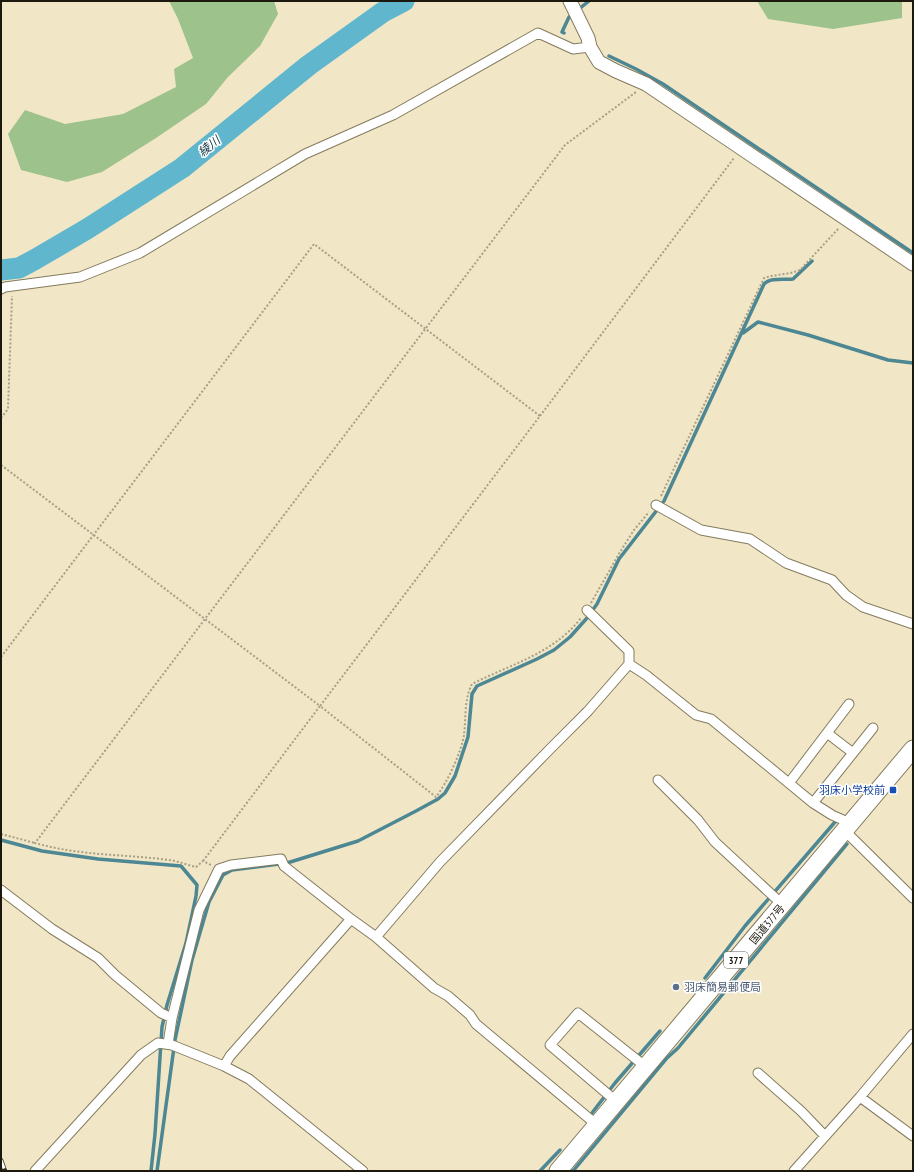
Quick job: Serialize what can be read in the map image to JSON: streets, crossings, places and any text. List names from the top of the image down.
{
  "streets": {
    "highway": ["国道377号", "377"]
  },
  "water": ["綾川"],
  "places": {
    "transit": ["羽床小学校前"],
    "other": ["羽床簡易郵便局"]
  }
}
